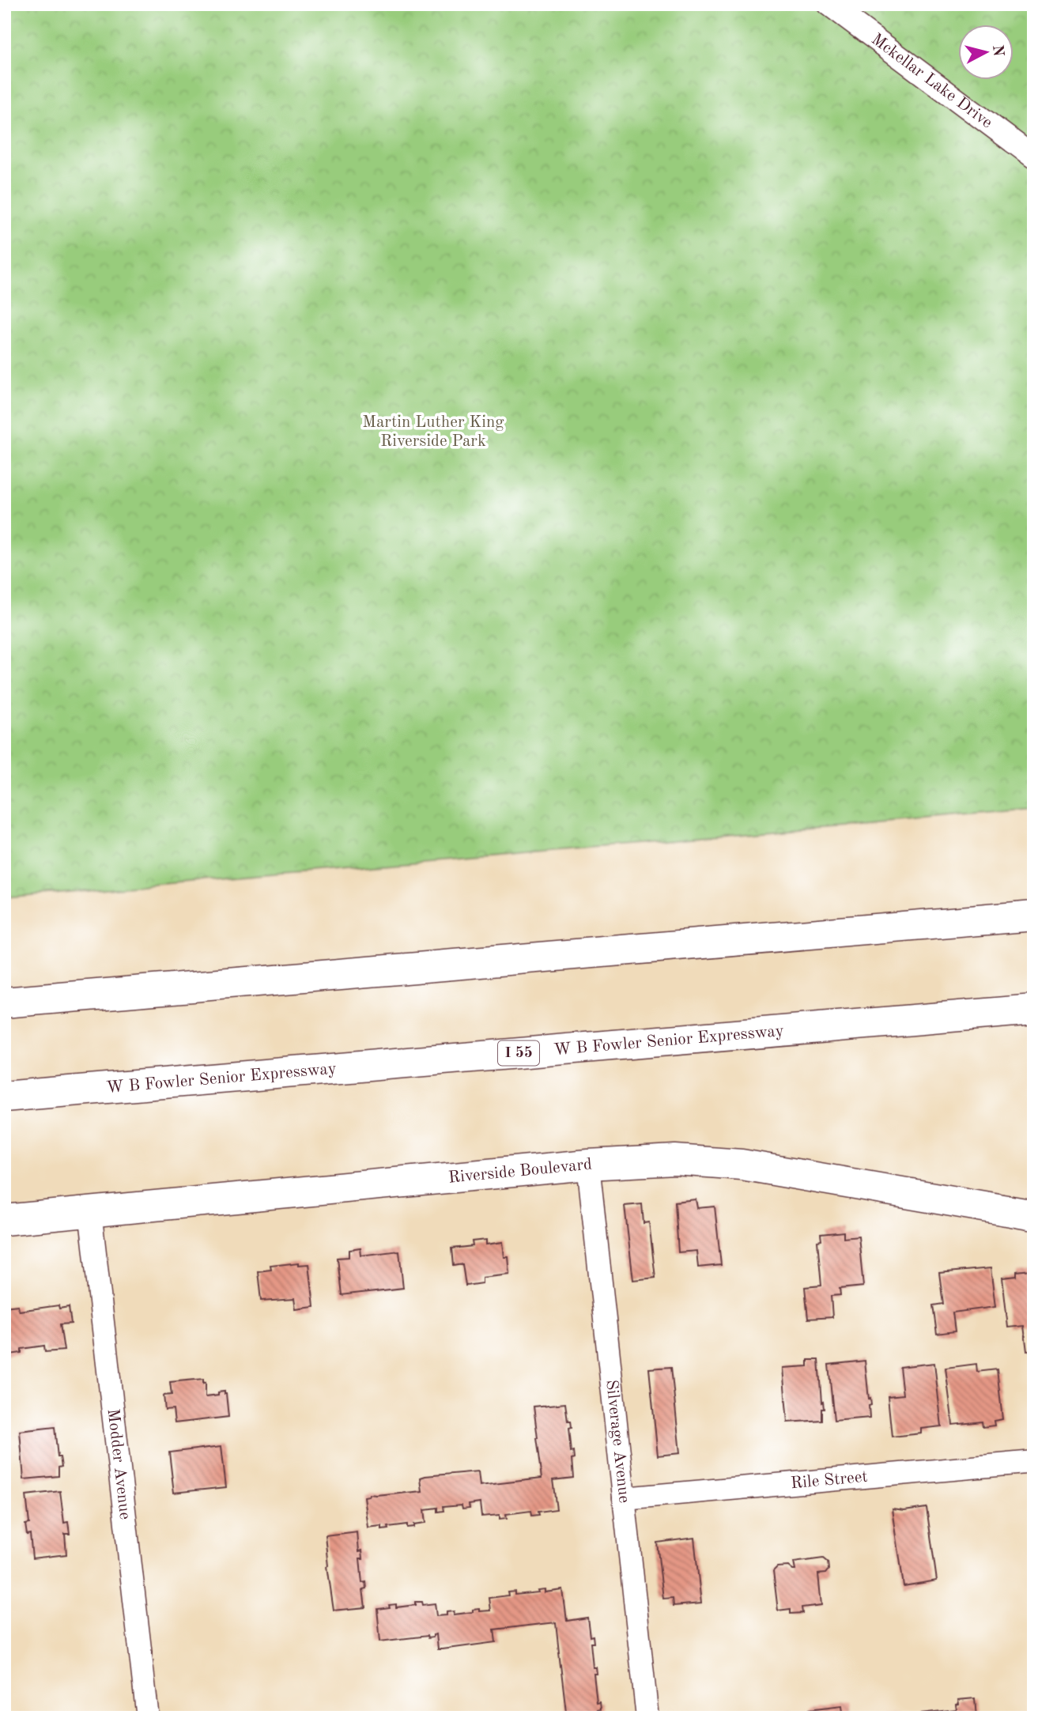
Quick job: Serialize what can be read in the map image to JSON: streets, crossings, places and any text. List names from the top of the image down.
{
  "streets": {
    "main road": ["W B Fowler Senior Expressway", "I 55", "Riverside Boulevard"],
    "street": [
      "Mckellar Lake Drive",
      "Silverage Avenue",
      "Modder Avenue",
      "Rile Street"
    ]
  },
  "crossings": [
    ["Riverside Boulevard", "Silverage Avenue"],
    ["Riverside Boulevard", "Modder Avenue"],
    ["Silverage Avenue", "Rile Street"]
  ],
  "parks": ["Martin Luther King Riverside Park"],
  "north": "right"
}
